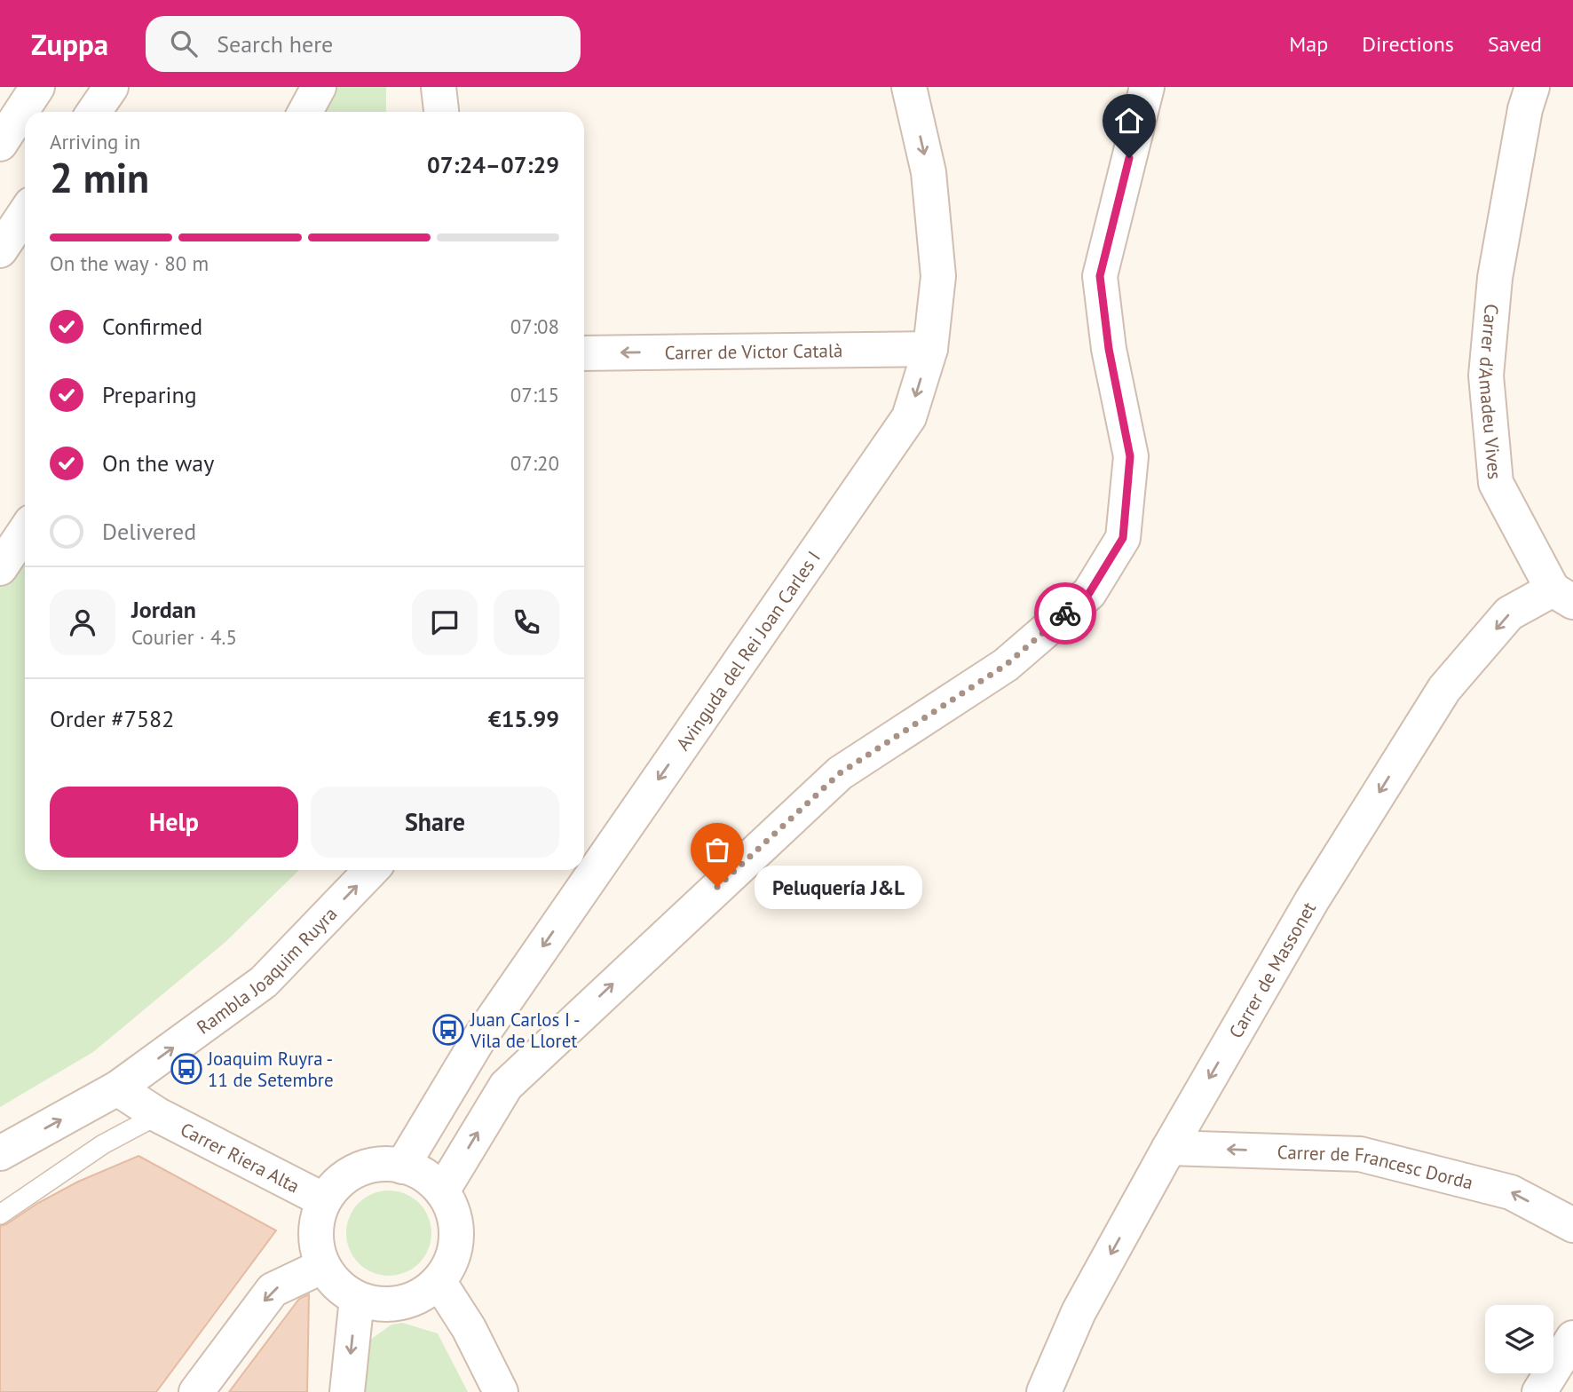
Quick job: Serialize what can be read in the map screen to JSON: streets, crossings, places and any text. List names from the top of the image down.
{
  "streets": {
    "street": [
      "Carrer de Victor Català",
      "Carrer d'Amadeu Vives",
      "Avinguda del Rei Joan Carles I",
      "Rambla Joaquim Ruyra",
      "Carrer de Massonet",
      "Carrer Riera Alta",
      "Carrer de Francesc Dorda"
    ]
  },
  "crossings": [
    ["Carrer de Victor Català", "Avinguda del Rei Joan Carles I"],
    ["Carrer d'Amadeu Vives", "Carrer de Massonet"],
    ["Avinguda del Rei Joan Carles I", "Carrer Riera Alta"],
    ["Rambla Joaquim Ruyra", "Carrer Riera Alta"],
    ["Carrer de Massonet", "Carrer de Francesc Dorda"]
  ],
  "one_way": ["Carrer de Victor Català", "Carrer de Massonet", "Carrer de Francesc Dorda"],
  "places": {
    "other": ["Peluquería J&L"],
    "bus stop": ["Juan Carlos I - Vila de Lloret", "Joaquim Ruyra - 11 de Setembre"]
  },
  "page": {
    "header": "Zuppa",
    "search": "Search here",
    "nav": ["Map", "Directions", "Saved"],
    "heading": ["2 min", "Arriving in", "07:24–07:29"],
    "panel": [
      "Jordan",
      "Courier · 4.5",
      "Order #7582",
      "€15.99"
    ],
    "bar": "On the way · 80 m",
    "list": [
      ["Confirmed", "07:08"],
      ["Preparing", "07:15"],
      ["On the way", "07:20"],
      "Delivered"
    ],
    "buttons": ["Help", "Share"],
    "bubble": "Peluquería J&L"
  }
}
